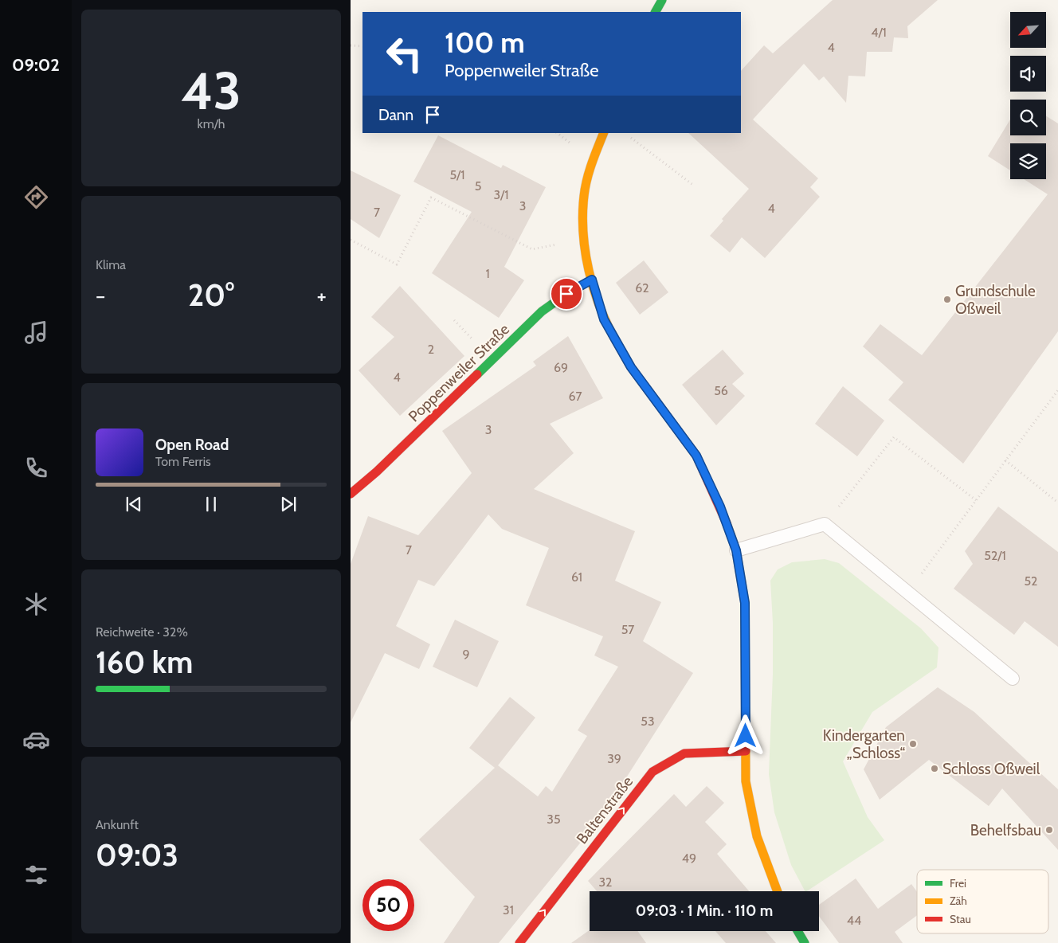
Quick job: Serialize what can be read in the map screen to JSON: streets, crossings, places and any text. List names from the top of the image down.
{
  "streets": {
    "main road": ["Poppenweiler Straße", "Baltenstraße"]
  },
  "one_way": ["Baltenstraße"],
  "places": [
    "Grundschule Oßweil",
    "Kindergarten „Schloss“",
    "Schloss Oßweil",
    "Behelfsbau"
  ],
  "house_numbers": [
    "4/1",
    "4",
    "5/1",
    "5",
    "3/1",
    "3",
    "4",
    "7",
    "1",
    "62",
    "2",
    "69",
    "4",
    "56",
    "67",
    "3",
    "7",
    "52/1",
    "61",
    "52",
    "57",
    "9",
    "53",
    "39",
    "35",
    "49",
    "32",
    "31",
    "44"
  ],
  "legend": ["Frei", "Zäh", "Stau"],
  "north": "bottom left",
  "page": {
    "tabs": "09:02",
    "tile": [
      ["43", "km/h"],
      "Klima",
      ["Reichweite · 32%", "160 km"],
      ["Ankunft", "09:03"]
    ],
    "turn": ["100 m", "Poppenweiler Straße"],
    "then": "Dann",
    "heat": ["−", "20°", "+"],
    "song": ["Open Road", "Tom Ferris"],
    "limit": "50",
    "trip": "09:03 · 1 Min. · 110 m"
  }
}
